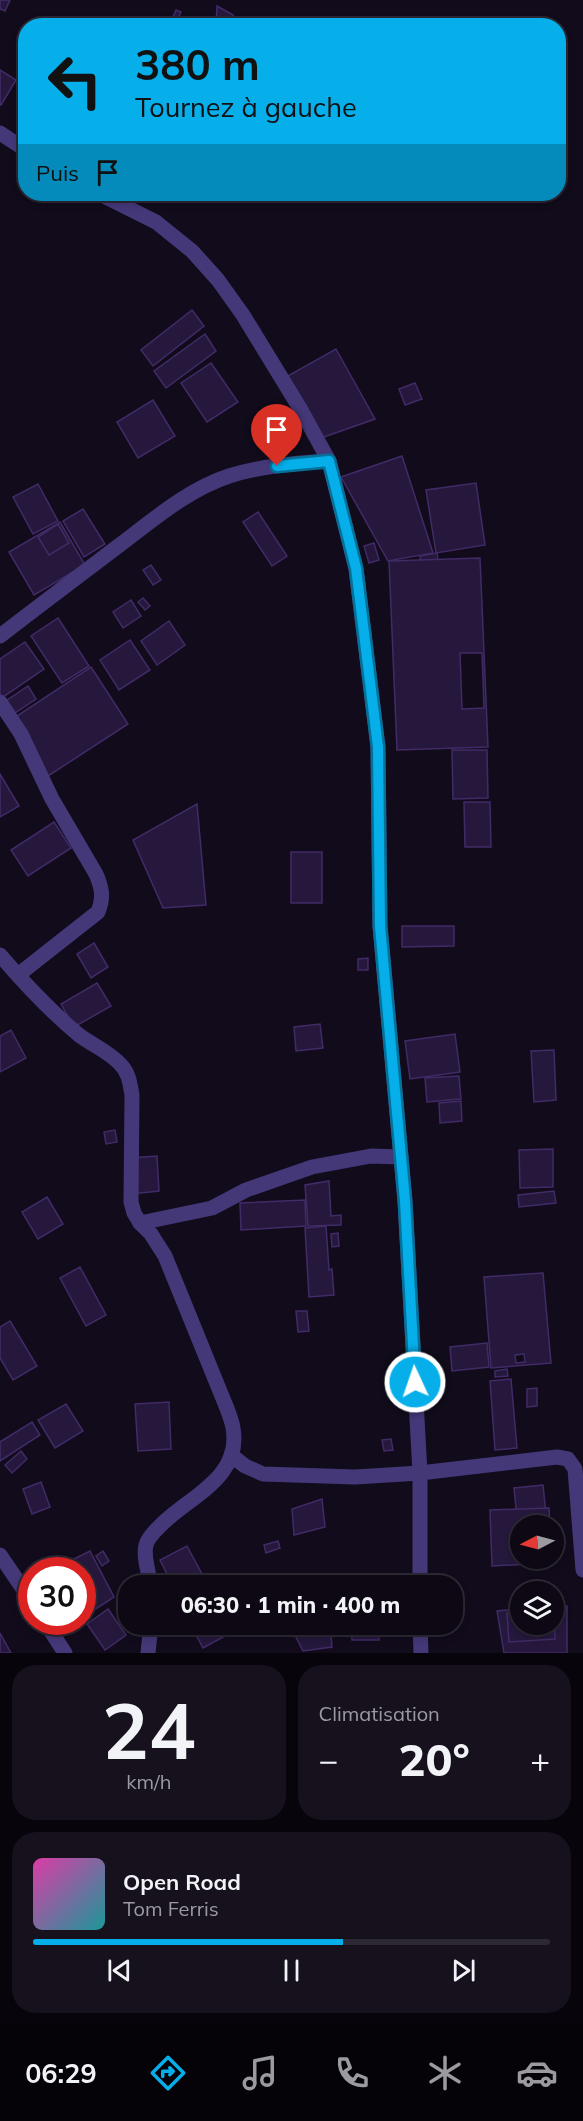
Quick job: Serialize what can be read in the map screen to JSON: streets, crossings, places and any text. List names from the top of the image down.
{
  "north": "left",
  "page": {
    "turn": ["380 m", "Tournez à gauche"],
    "then": "Puis",
    "limit": "30",
    "trip": "06:30 · 1 min · 400 m",
    "tile": [
      ["24", "km/h"],
      "Climatisation"
    ],
    "heat": ["−", "20°", "+"],
    "song": ["Open Road", "Tom Ferris"],
    "tabs": "06:29"
  }
}
